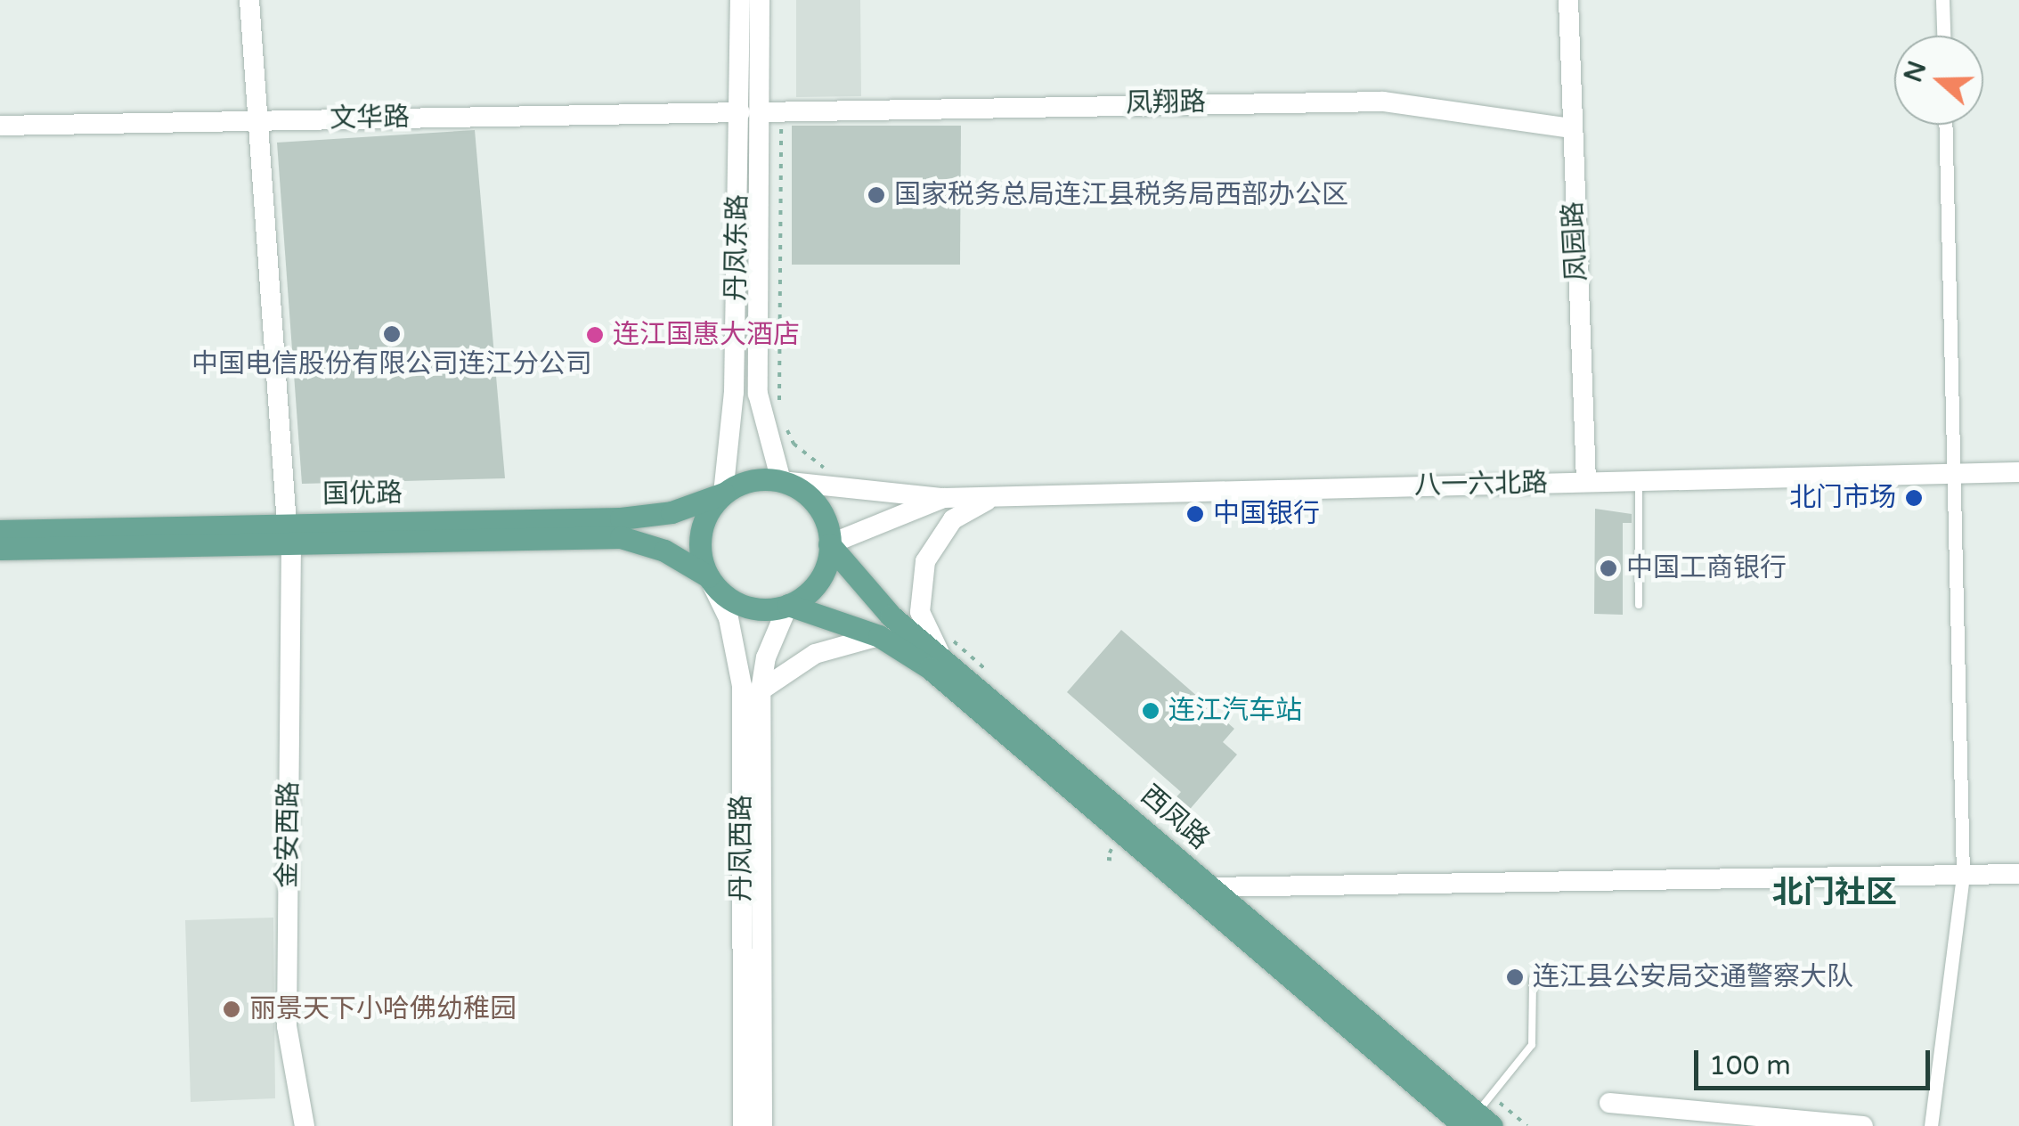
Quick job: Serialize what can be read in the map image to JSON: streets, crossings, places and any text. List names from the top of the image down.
{
  "streets": {
    "main road": ["国优路", "西凤路"],
    "street": [
      "凤翔路",
      "文华路",
      "凤园路",
      "丹凤东路",
      "八一六北路",
      "金安西路",
      "丹凤西路"
    ]
  },
  "crossings": [
    ["凤翔路", "文华路"],
    ["凤翔路", "凤园路"],
    ["凤翔路", "丹凤东路"],
    ["文华路", "丹凤东路"],
    ["文华路", "金安西路"],
    ["凤园路", "八一六北路"],
    ["丹凤东路", "八一六北路"],
    ["丹凤东路", "国优路"],
    ["丹凤东路", "西凤路"],
    ["丹凤东路", "丹凤西路"],
    ["八一六北路", "国优路"],
    ["八一六北路", "西凤路"],
    ["八一六北路", "丹凤西路"],
    ["国优路", "西凤路"],
    ["国优路", "金安西路"],
    ["国优路", "丹凤西路"],
    ["西凤路", "丹凤西路"]
  ],
  "districts": ["北门社区"],
  "places": [
    "国家税务总局连江县税务局西部办公区",
    "中国电信股份有限公司连江分公司",
    "连江国惠大酒店",
    "北门市场",
    "中国银行",
    "中国工商银行",
    "连江汽车站",
    "连江县公安局交通警察大队",
    "丽景天下小哈佛幼稚园"
  ],
  "scale_bar": "100 m",
  "north": "left"
}
